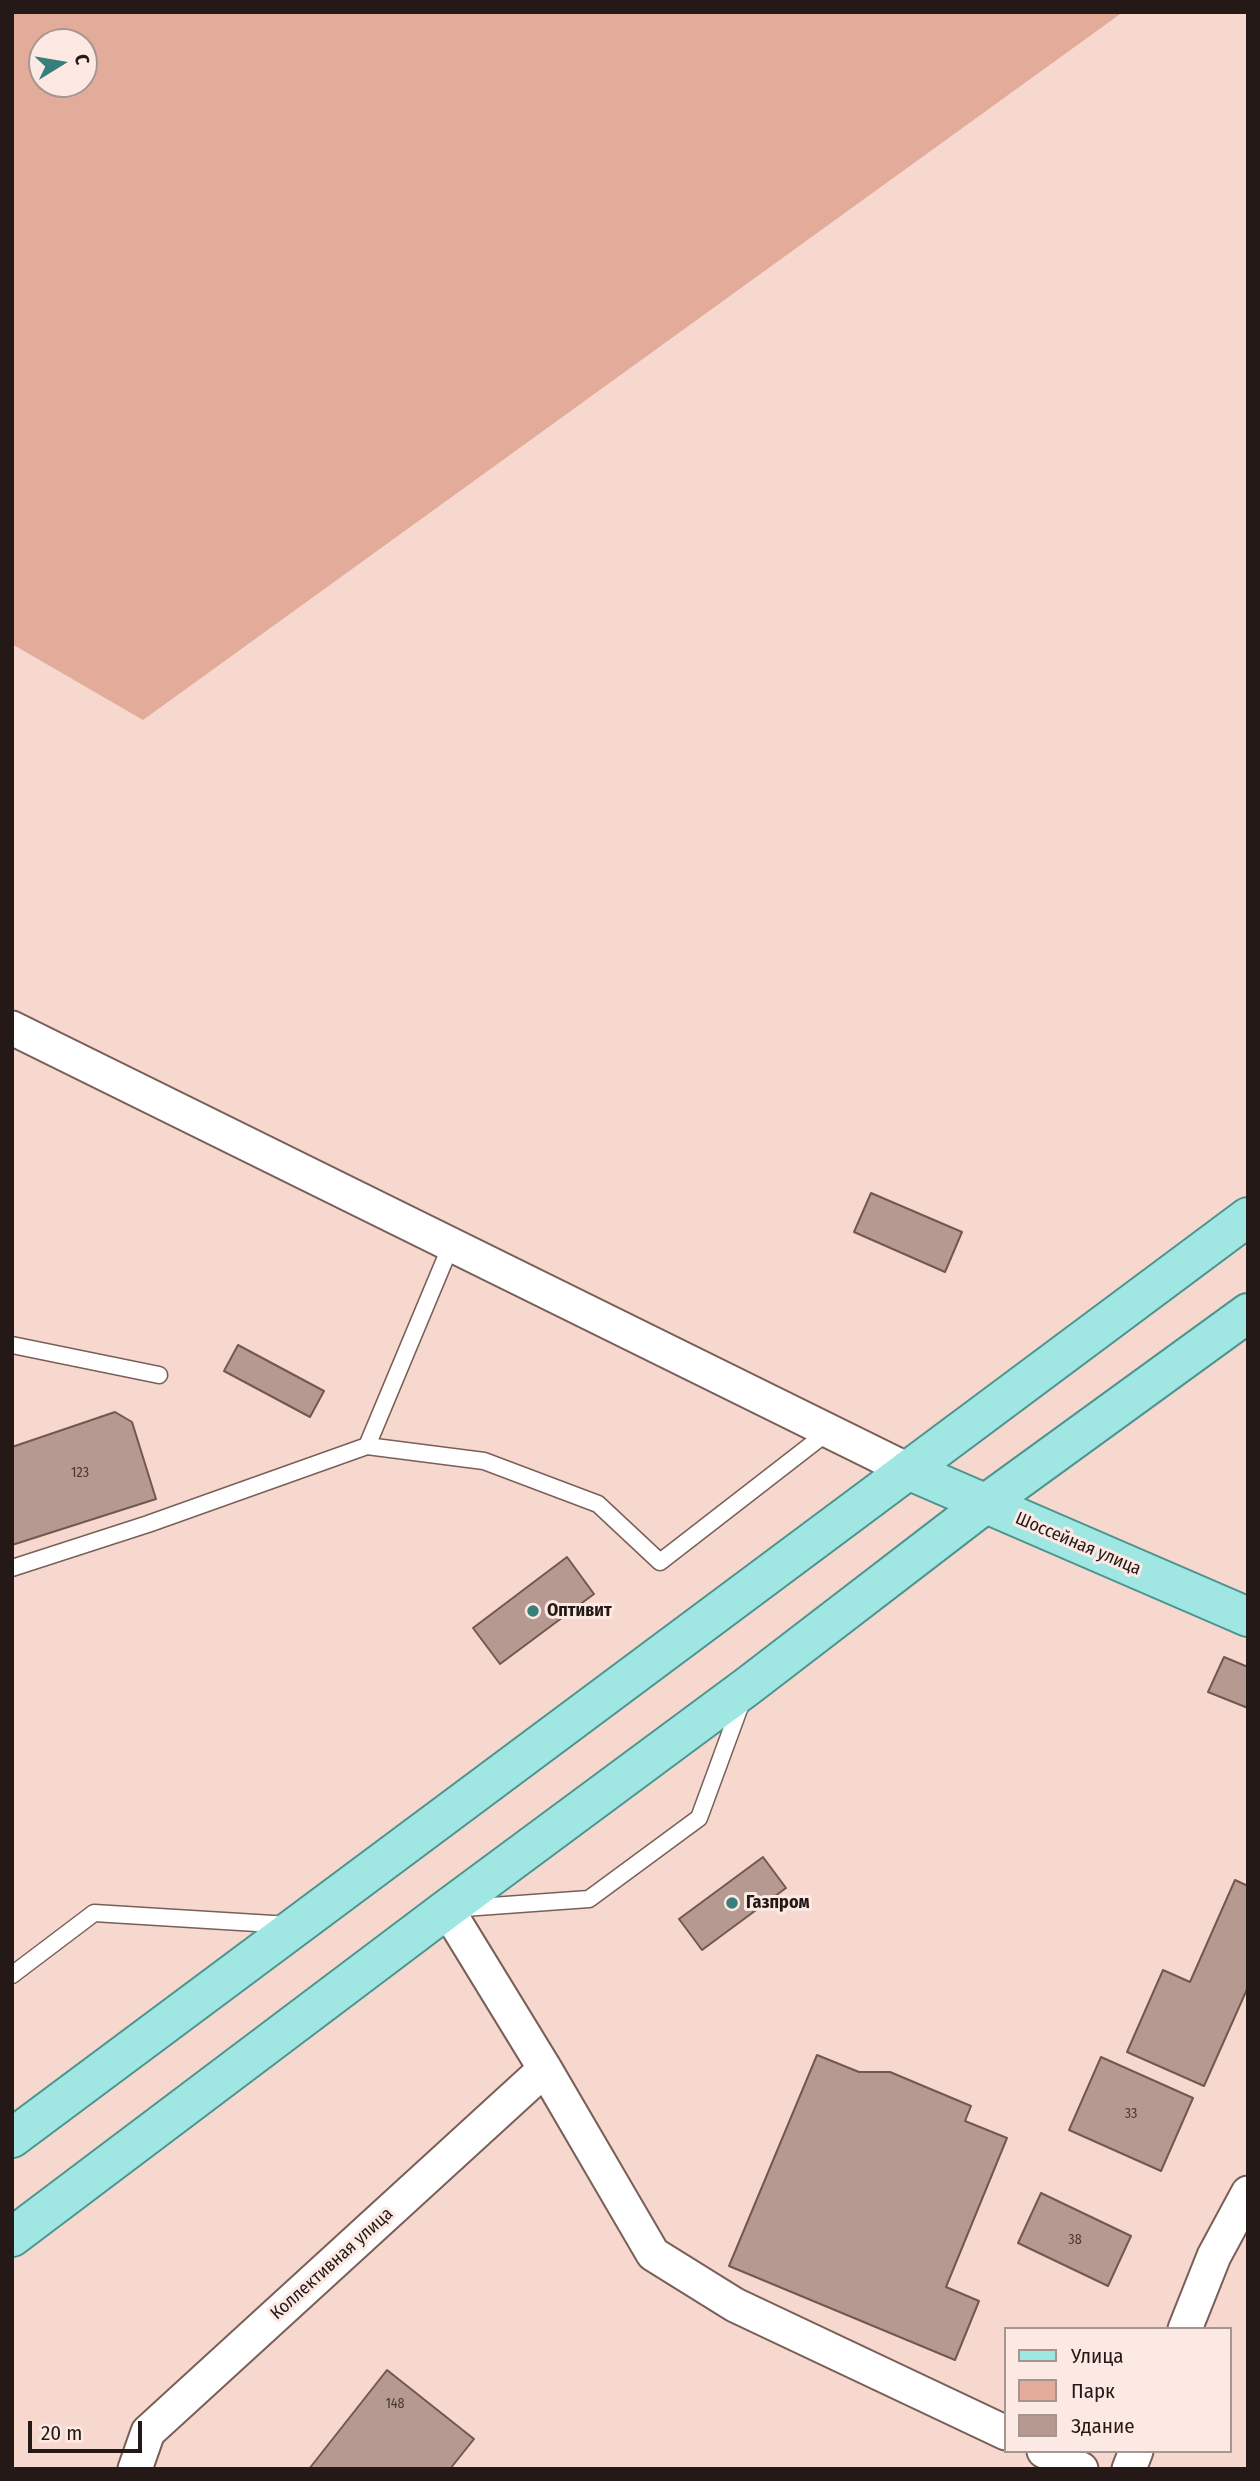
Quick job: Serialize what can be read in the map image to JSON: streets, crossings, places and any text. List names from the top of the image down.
{
  "streets": {
    "main road": ["Шоссейная улица"],
    "street": ["Коллективная улица"]
  },
  "places": ["Оптивит", "Газпром"],
  "house_numbers": [
    "123",
    "33",
    "38",
    "148"
  ],
  "legend": ["Улица", "Парк", "Здание"],
  "scale_bar": "20 m",
  "north": "right"
}
